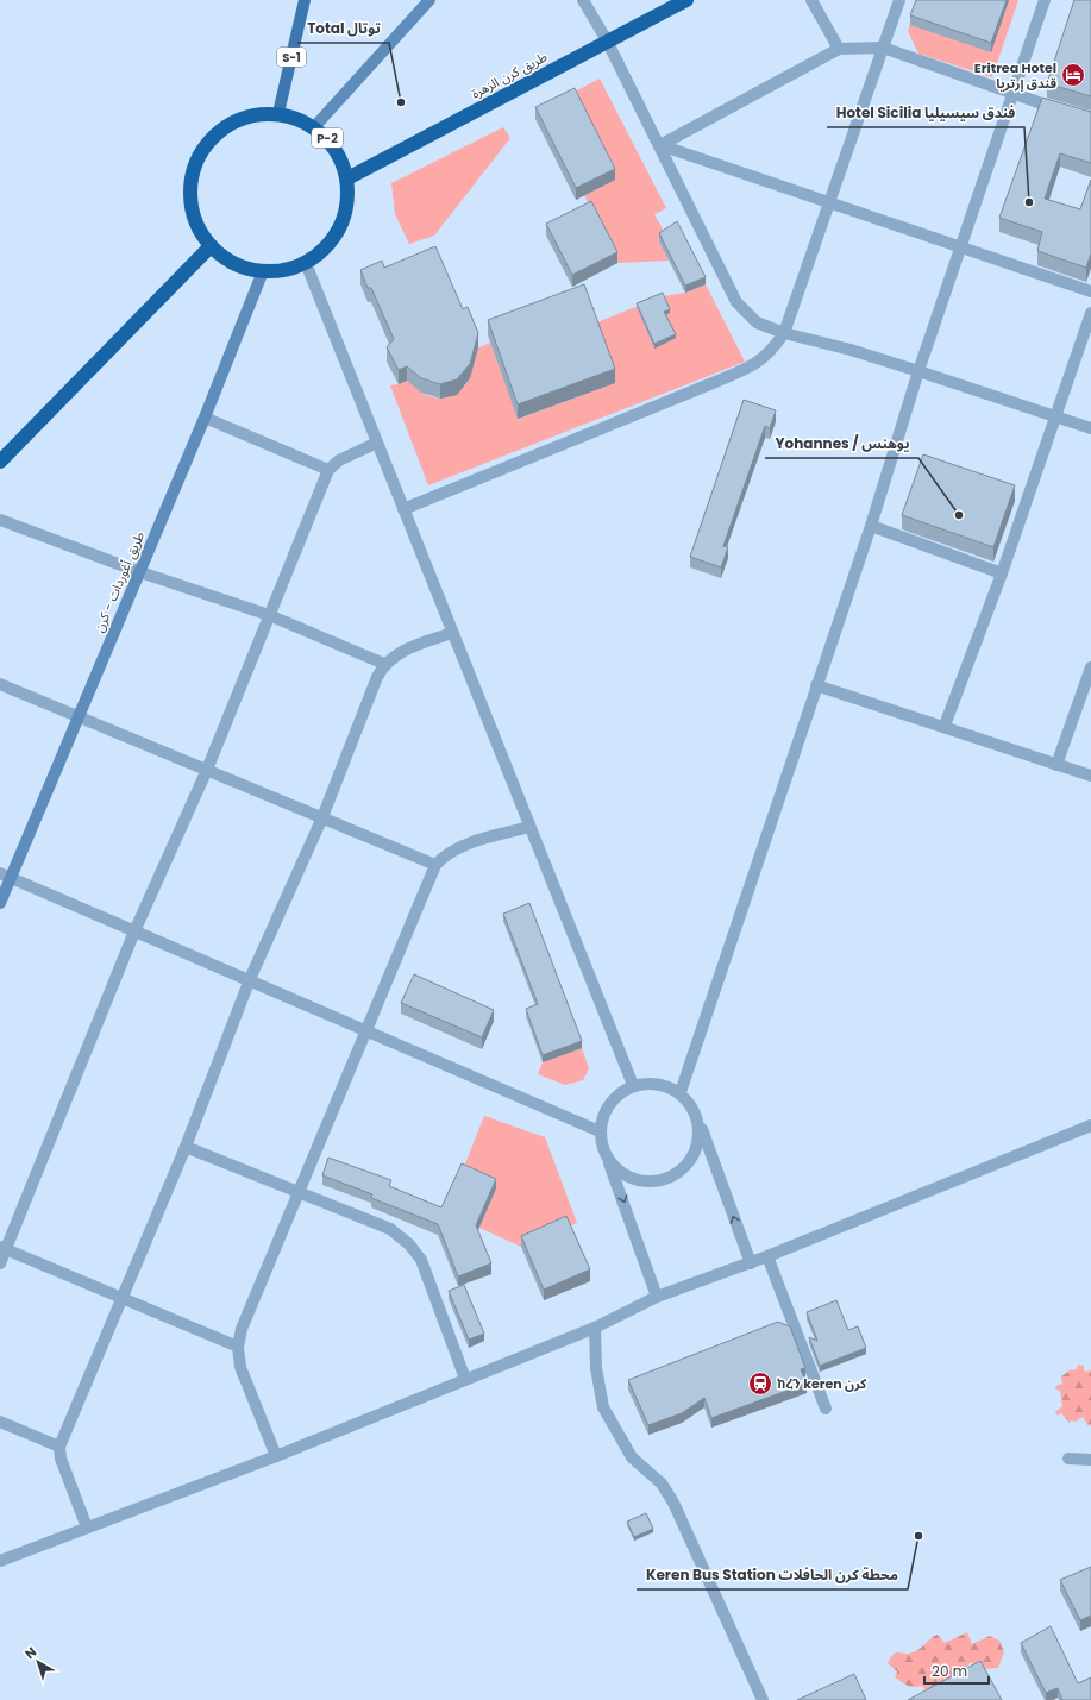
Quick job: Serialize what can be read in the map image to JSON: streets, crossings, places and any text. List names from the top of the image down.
{
  "streets": {
    "highway": ["طريق كرن الزهرة", "P-2"],
    "main road": ["S-1"],
    "street": ["طريق أغوردات - كرن"]
  },
  "crossings": [
    ["S-1", "طريق كرن الزهرة"],
    ["S-1", "P-2"],
    ["S-1", "طريق أغوردات - كرن"],
    ["طريق كرن الزهرة", "P-2"],
    ["طريق كرن الزهرة", "طريق أغوردات - كرن"],
    ["P-2", "طريق أغوردات - كرن"]
  ],
  "places": {
    "hotel": ["Eritrea Hotel قندق إرتريا"],
    "other": [
      "Total توتال",
      "Hotel Sicilia فندق سيسيليا",
      "Yohannes / يوهنس",
      "Keren Bus Station محطة كرن الحافلات"
    ],
    "station": ["ከረን keren كرن"]
  },
  "scale_bar": "20 m",
  "north": "top left"
}
